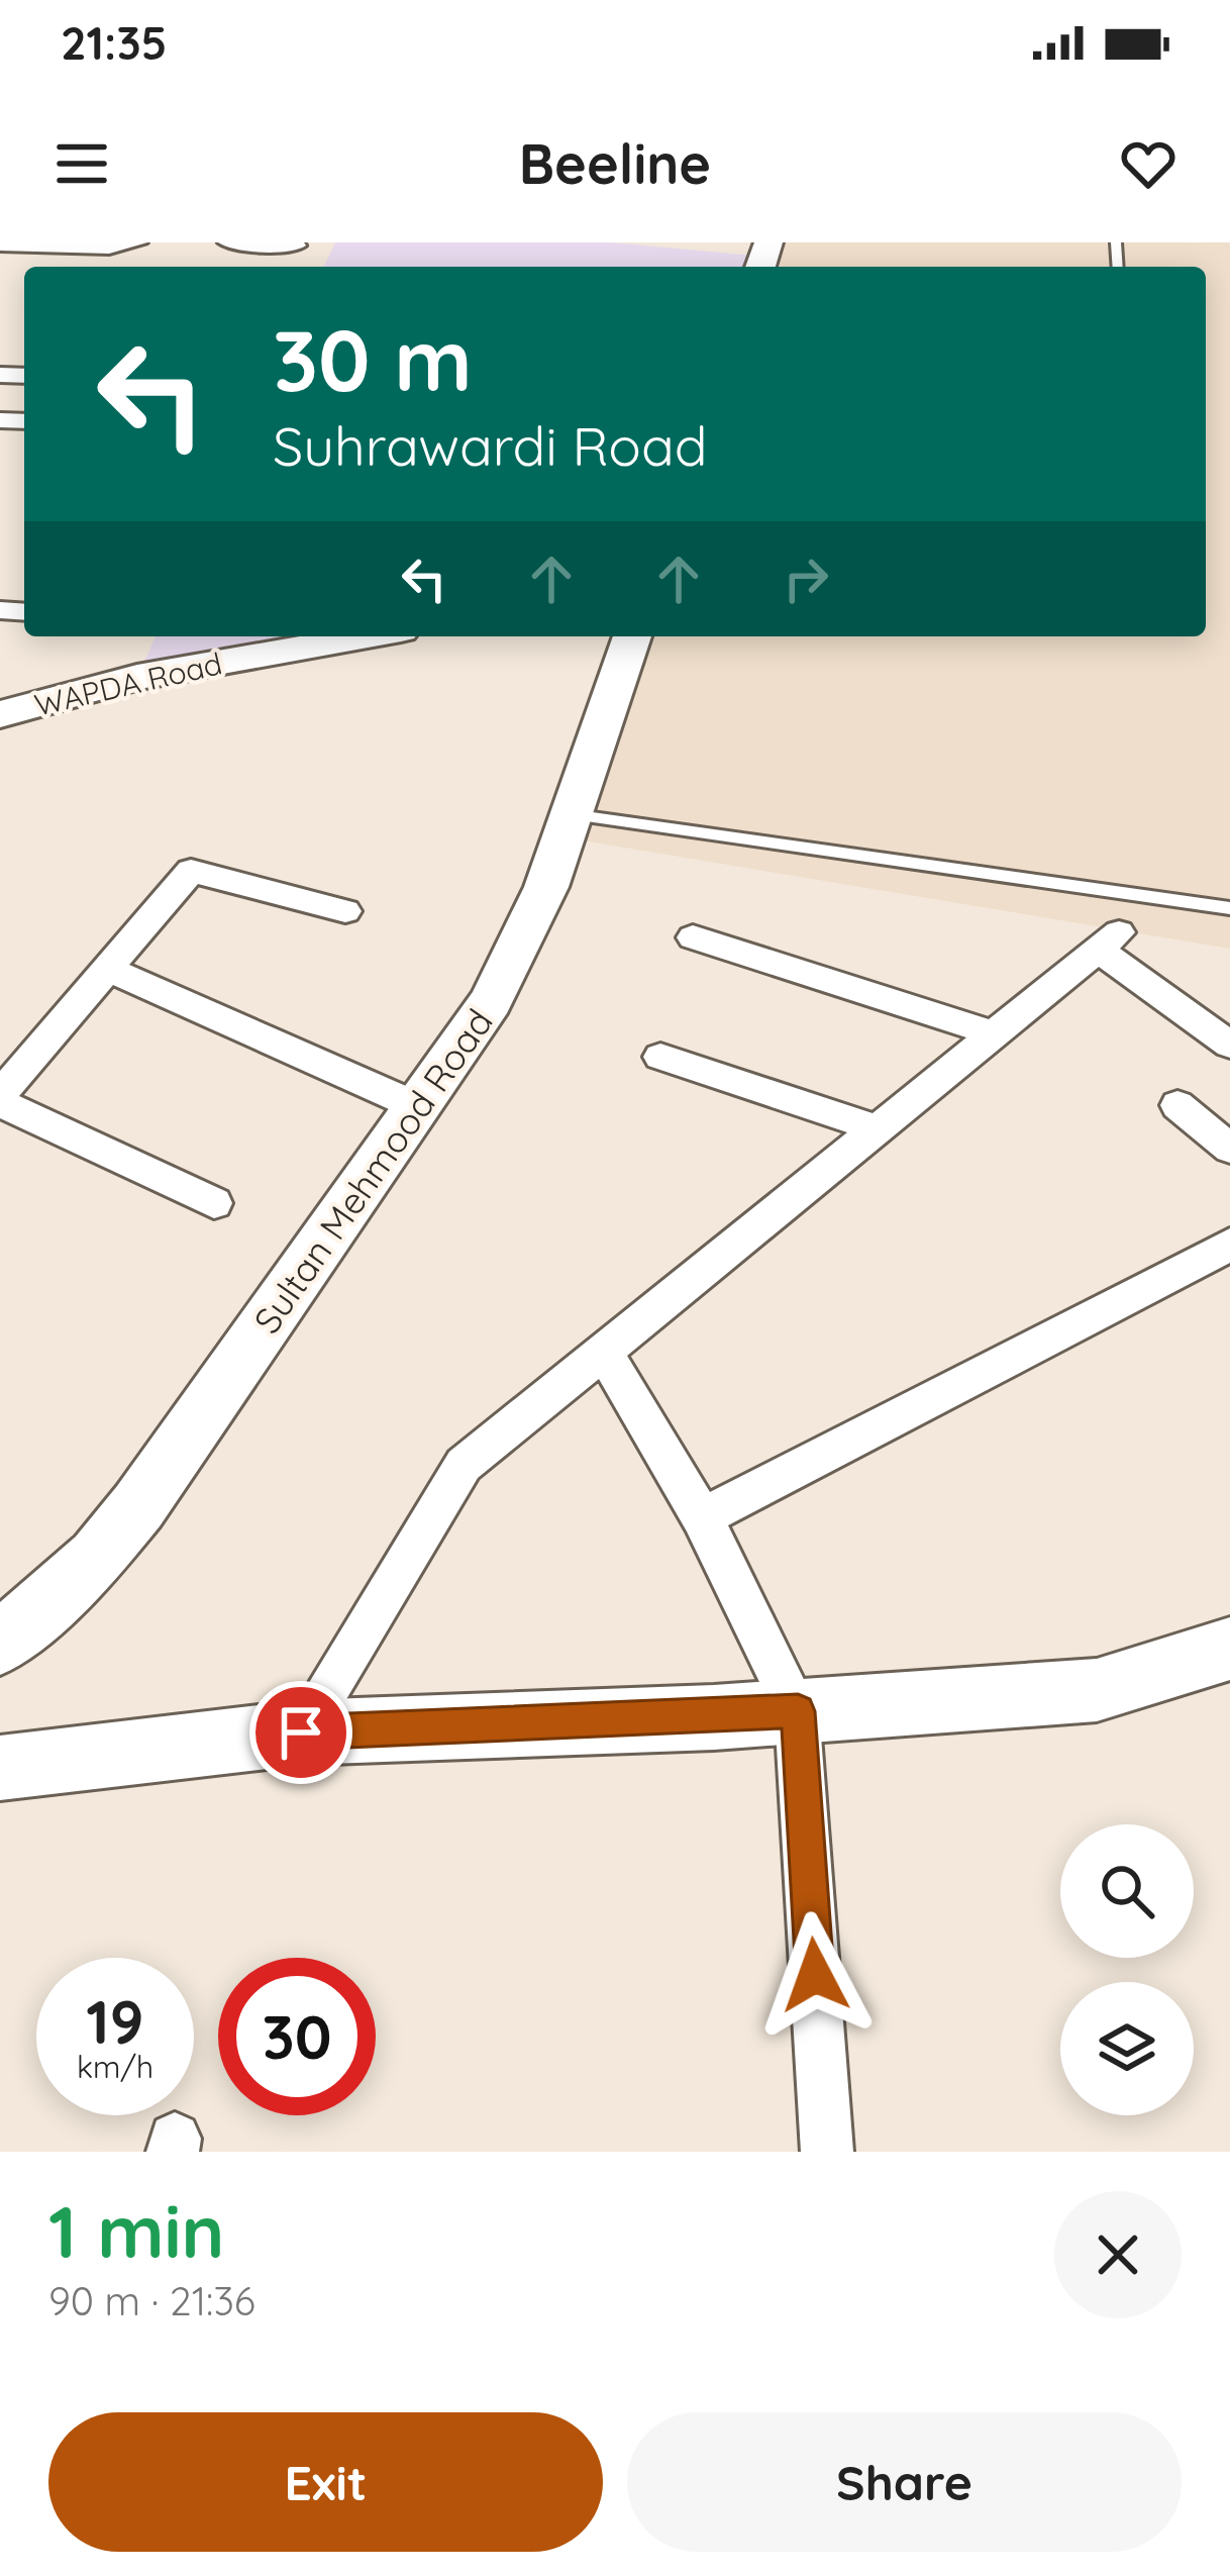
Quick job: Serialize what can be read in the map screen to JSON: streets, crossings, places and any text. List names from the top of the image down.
{
  "streets": {
    "street": ["WAPDA Road", "Sultan Mehmood Road"]
  },
  "page": {
    "status": "21:35",
    "header": "Beeline",
    "turn": ["30 m", "Suhrawardi Road"],
    "speed": "19 km/h",
    "limit": "30",
    "heading": ["1 min", "90 m · 21:36"],
    "buttons": ["Exit", "Share"]
  }
}
